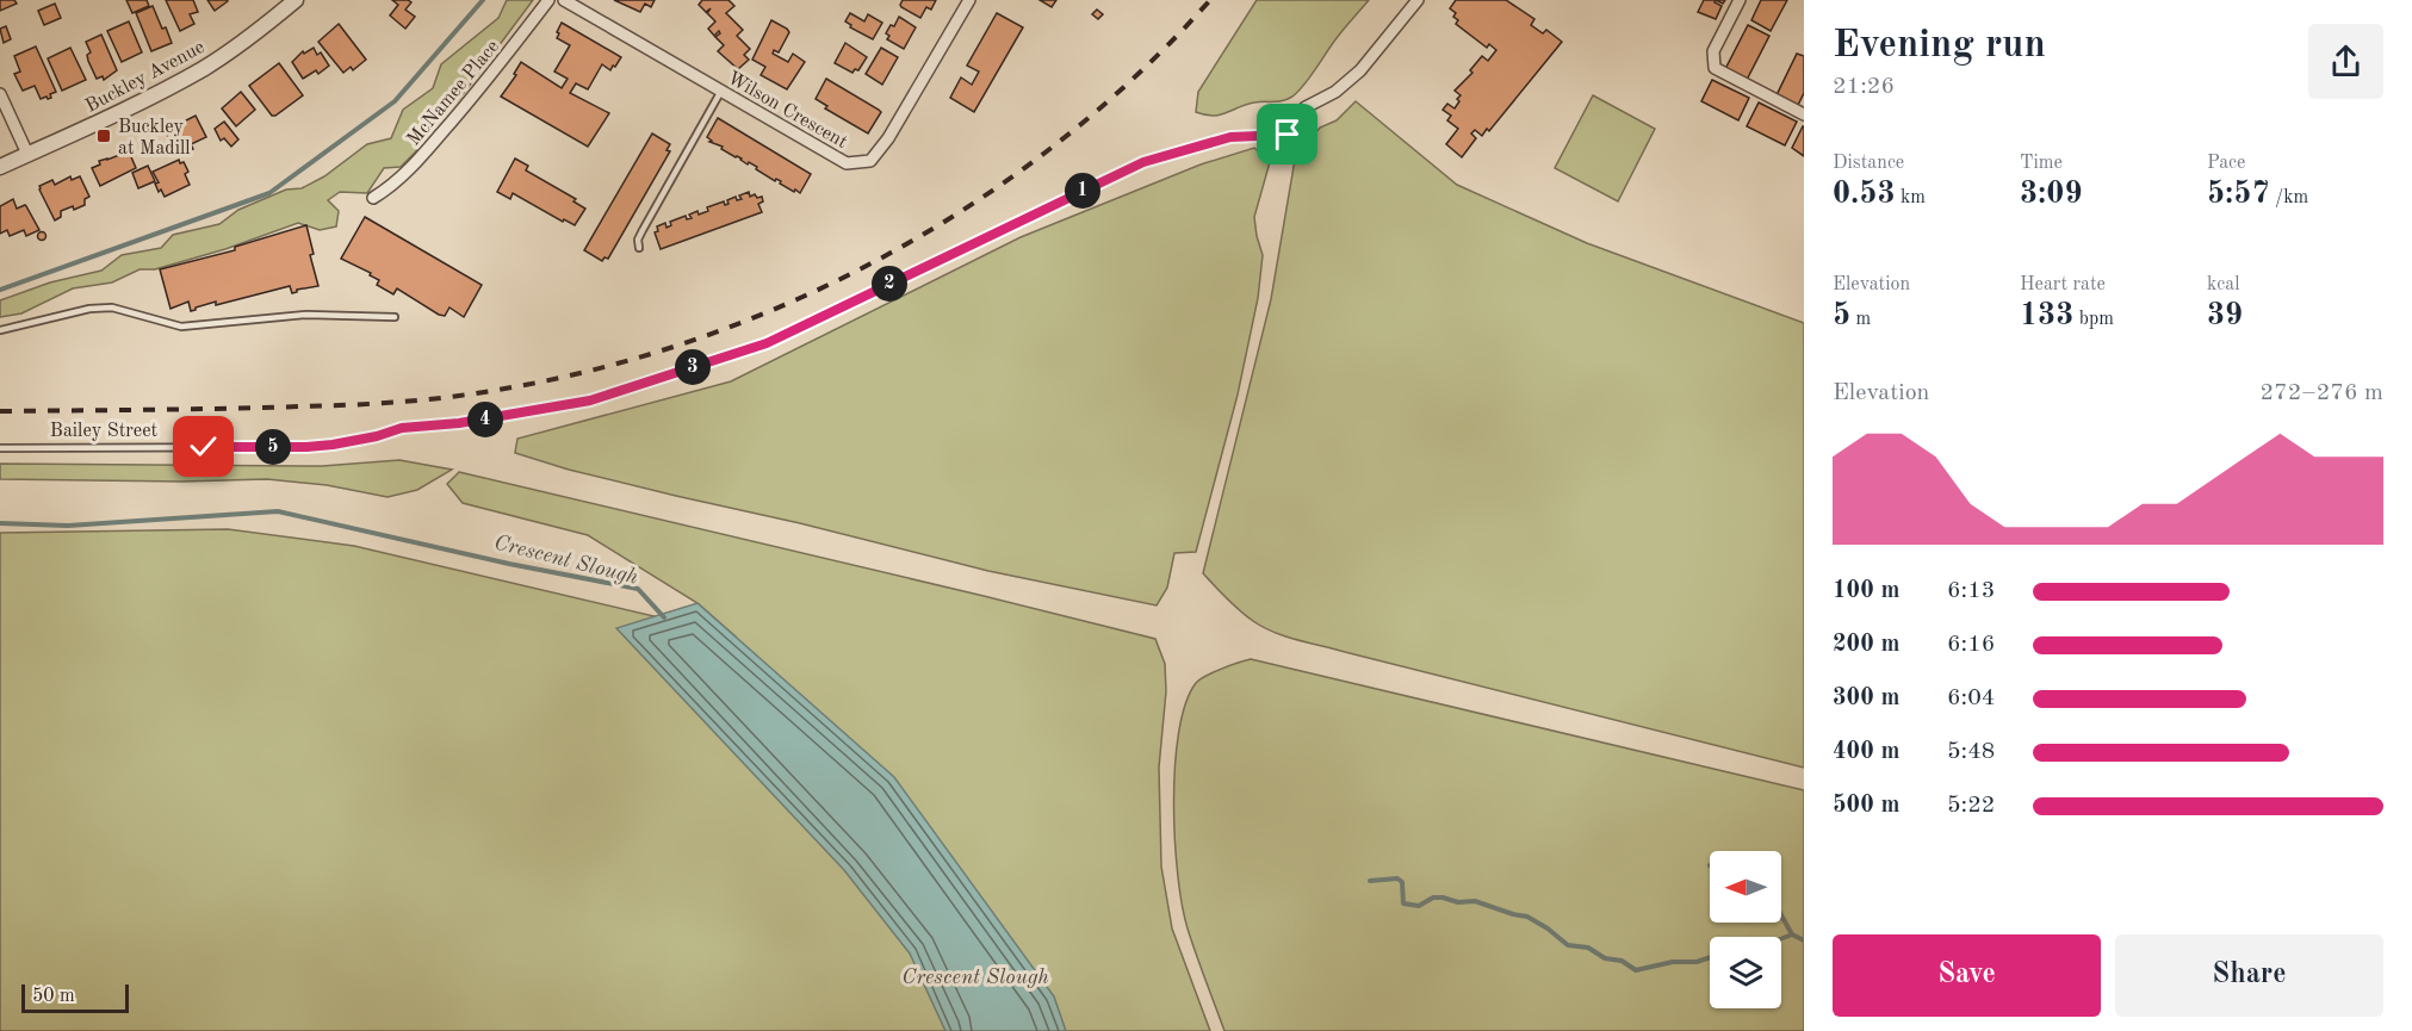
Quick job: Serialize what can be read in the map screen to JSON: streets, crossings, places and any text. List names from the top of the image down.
{
  "streets": {
    "street": [
      "Buckley Avenue",
      "McNamee Place",
      "Wilson Crescent",
      "Bailey Street"
    ]
  },
  "water": ["Crescent Slough"],
  "places": {
    "transit": ["Buckley at Madill"]
  },
  "scale_bar": "50 m",
  "north": "left",
  "page": {
    "heading": ["Evening run", "21:26"],
    "stats": [
      ["Distance", "0.53 km"],
      ["Time", "3:09"],
      ["Pace", "5:57 /km"],
      ["Elevation", "5 m"],
      ["Heart rate", "133 bpm"],
      ["kcal", "39"]
    ],
    "pins": [
      "1",
      "2",
      "3",
      "4",
      "5"
    ],
    "chart": ["Elevation", "272–276 m"],
    "list": [
      {
        "name": "100 m",
        "note": "6:13"
      },
      {
        "name": "200 m",
        "note": "6:16"
      },
      {
        "name": "300 m",
        "note": "6:04"
      },
      {
        "name": "400 m",
        "note": "5:48"
      },
      {
        "name": "500 m",
        "note": "5:22"
      }
    ],
    "buttons": ["Save", "Share"],
    "scale": "50 m"
  }
}
